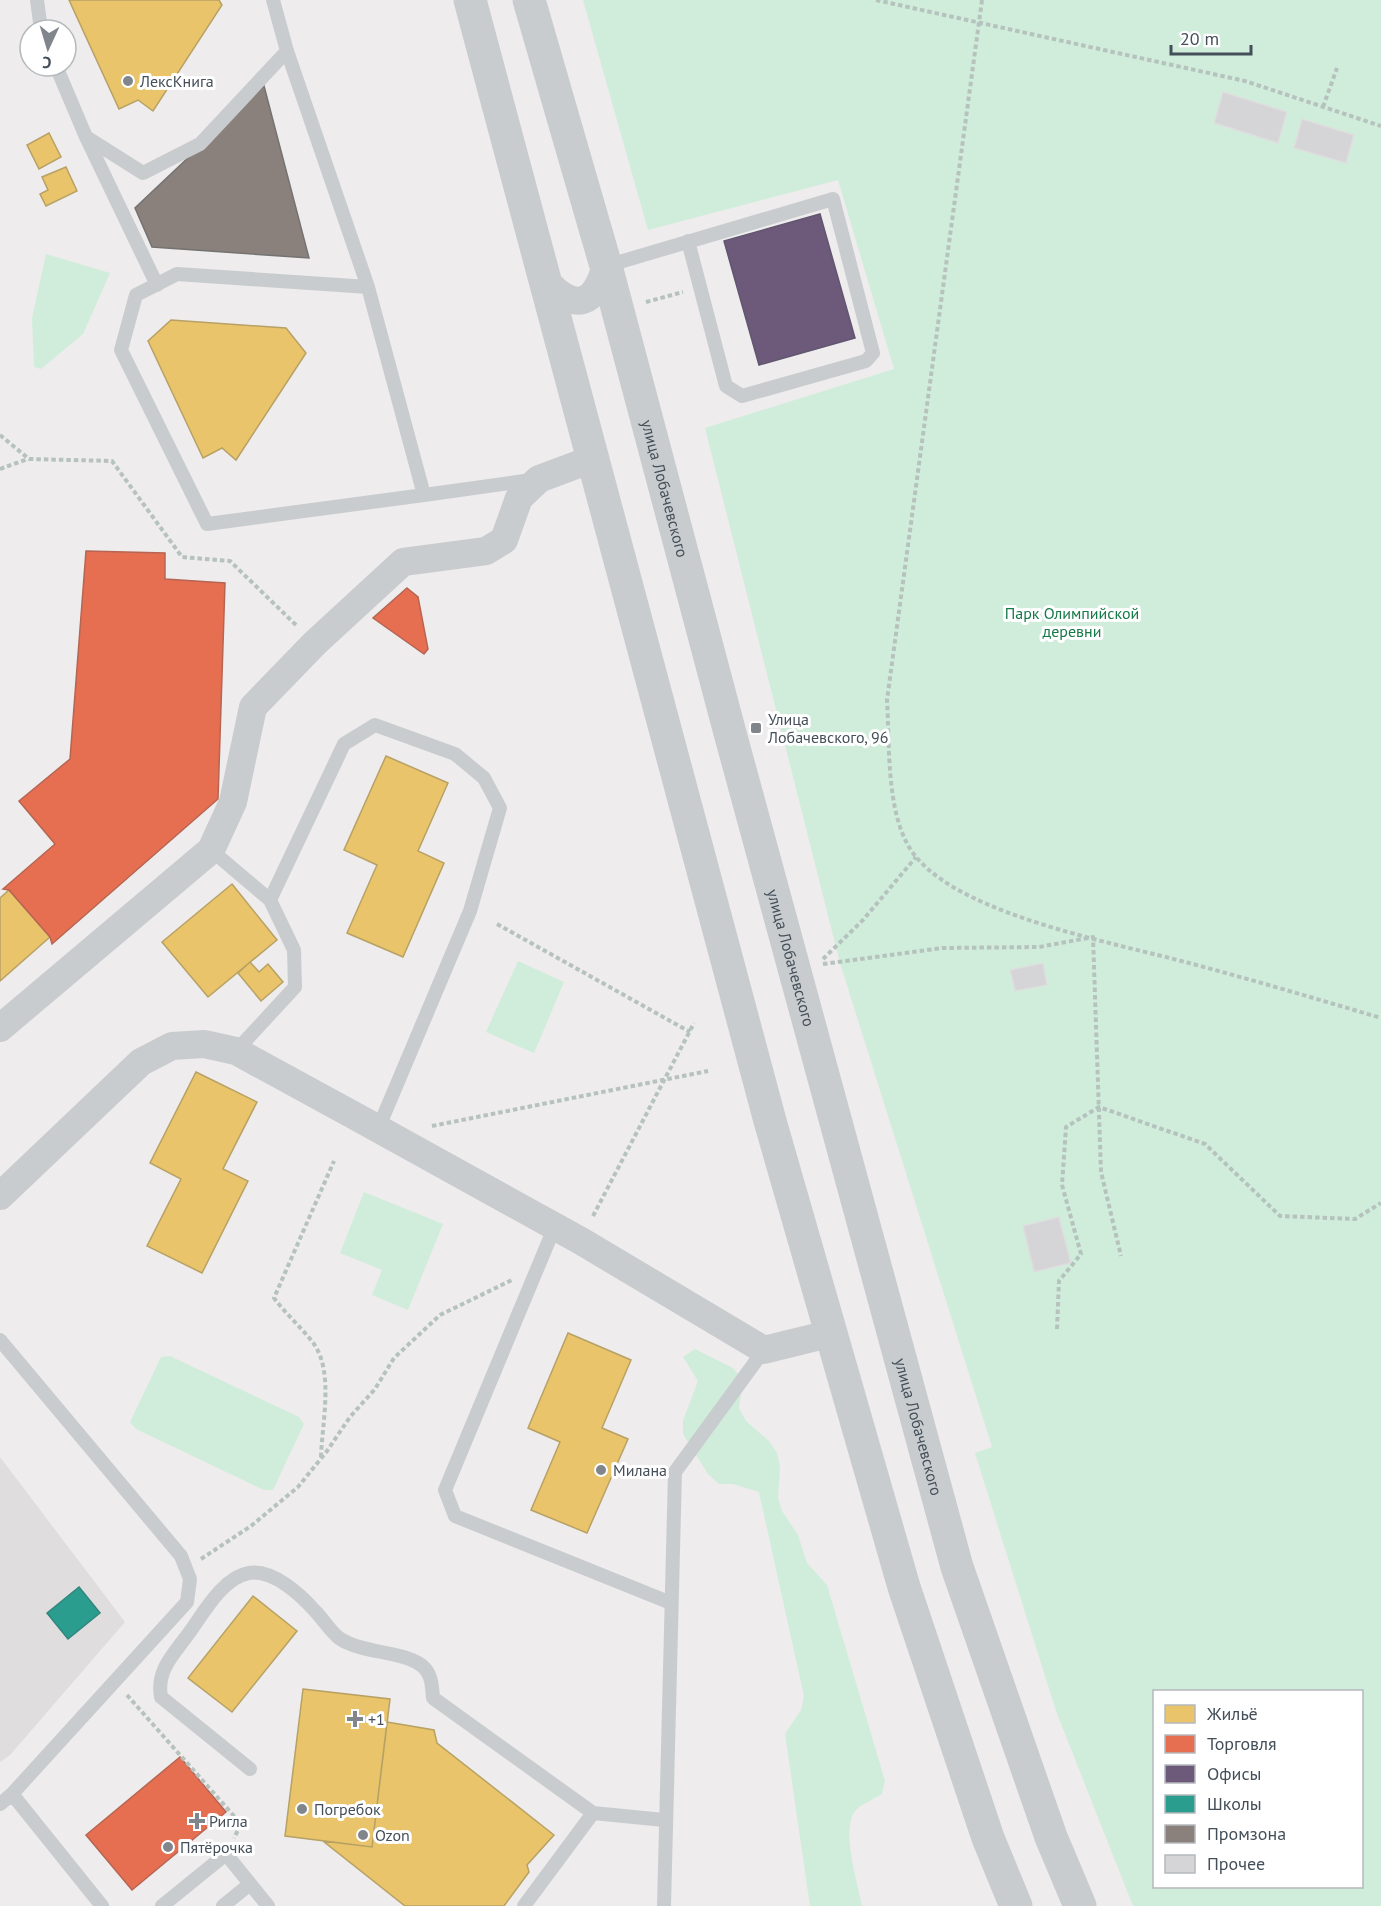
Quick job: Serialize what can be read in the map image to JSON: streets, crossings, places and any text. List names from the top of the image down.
{
  "streets": {
    "main road": ["улица Лобачевского"]
  },
  "parks": ["Парк Олимпийской деревни"],
  "places": {
    "other": [
      "ЛексКнига",
      "Милана",
      "Погребок",
      "Ozon",
      "Пятёрочка"
    ],
    "transit": ["Улица Лобачевского, 96"],
    "health": ["+1", "Ригла"]
  },
  "legend": [
    "Жильё",
    "Торговля",
    "Офисы",
    "Школы",
    "Промзона",
    "Прочее"
  ],
  "scale_bar": "20 m",
  "north": "bottom"
}
